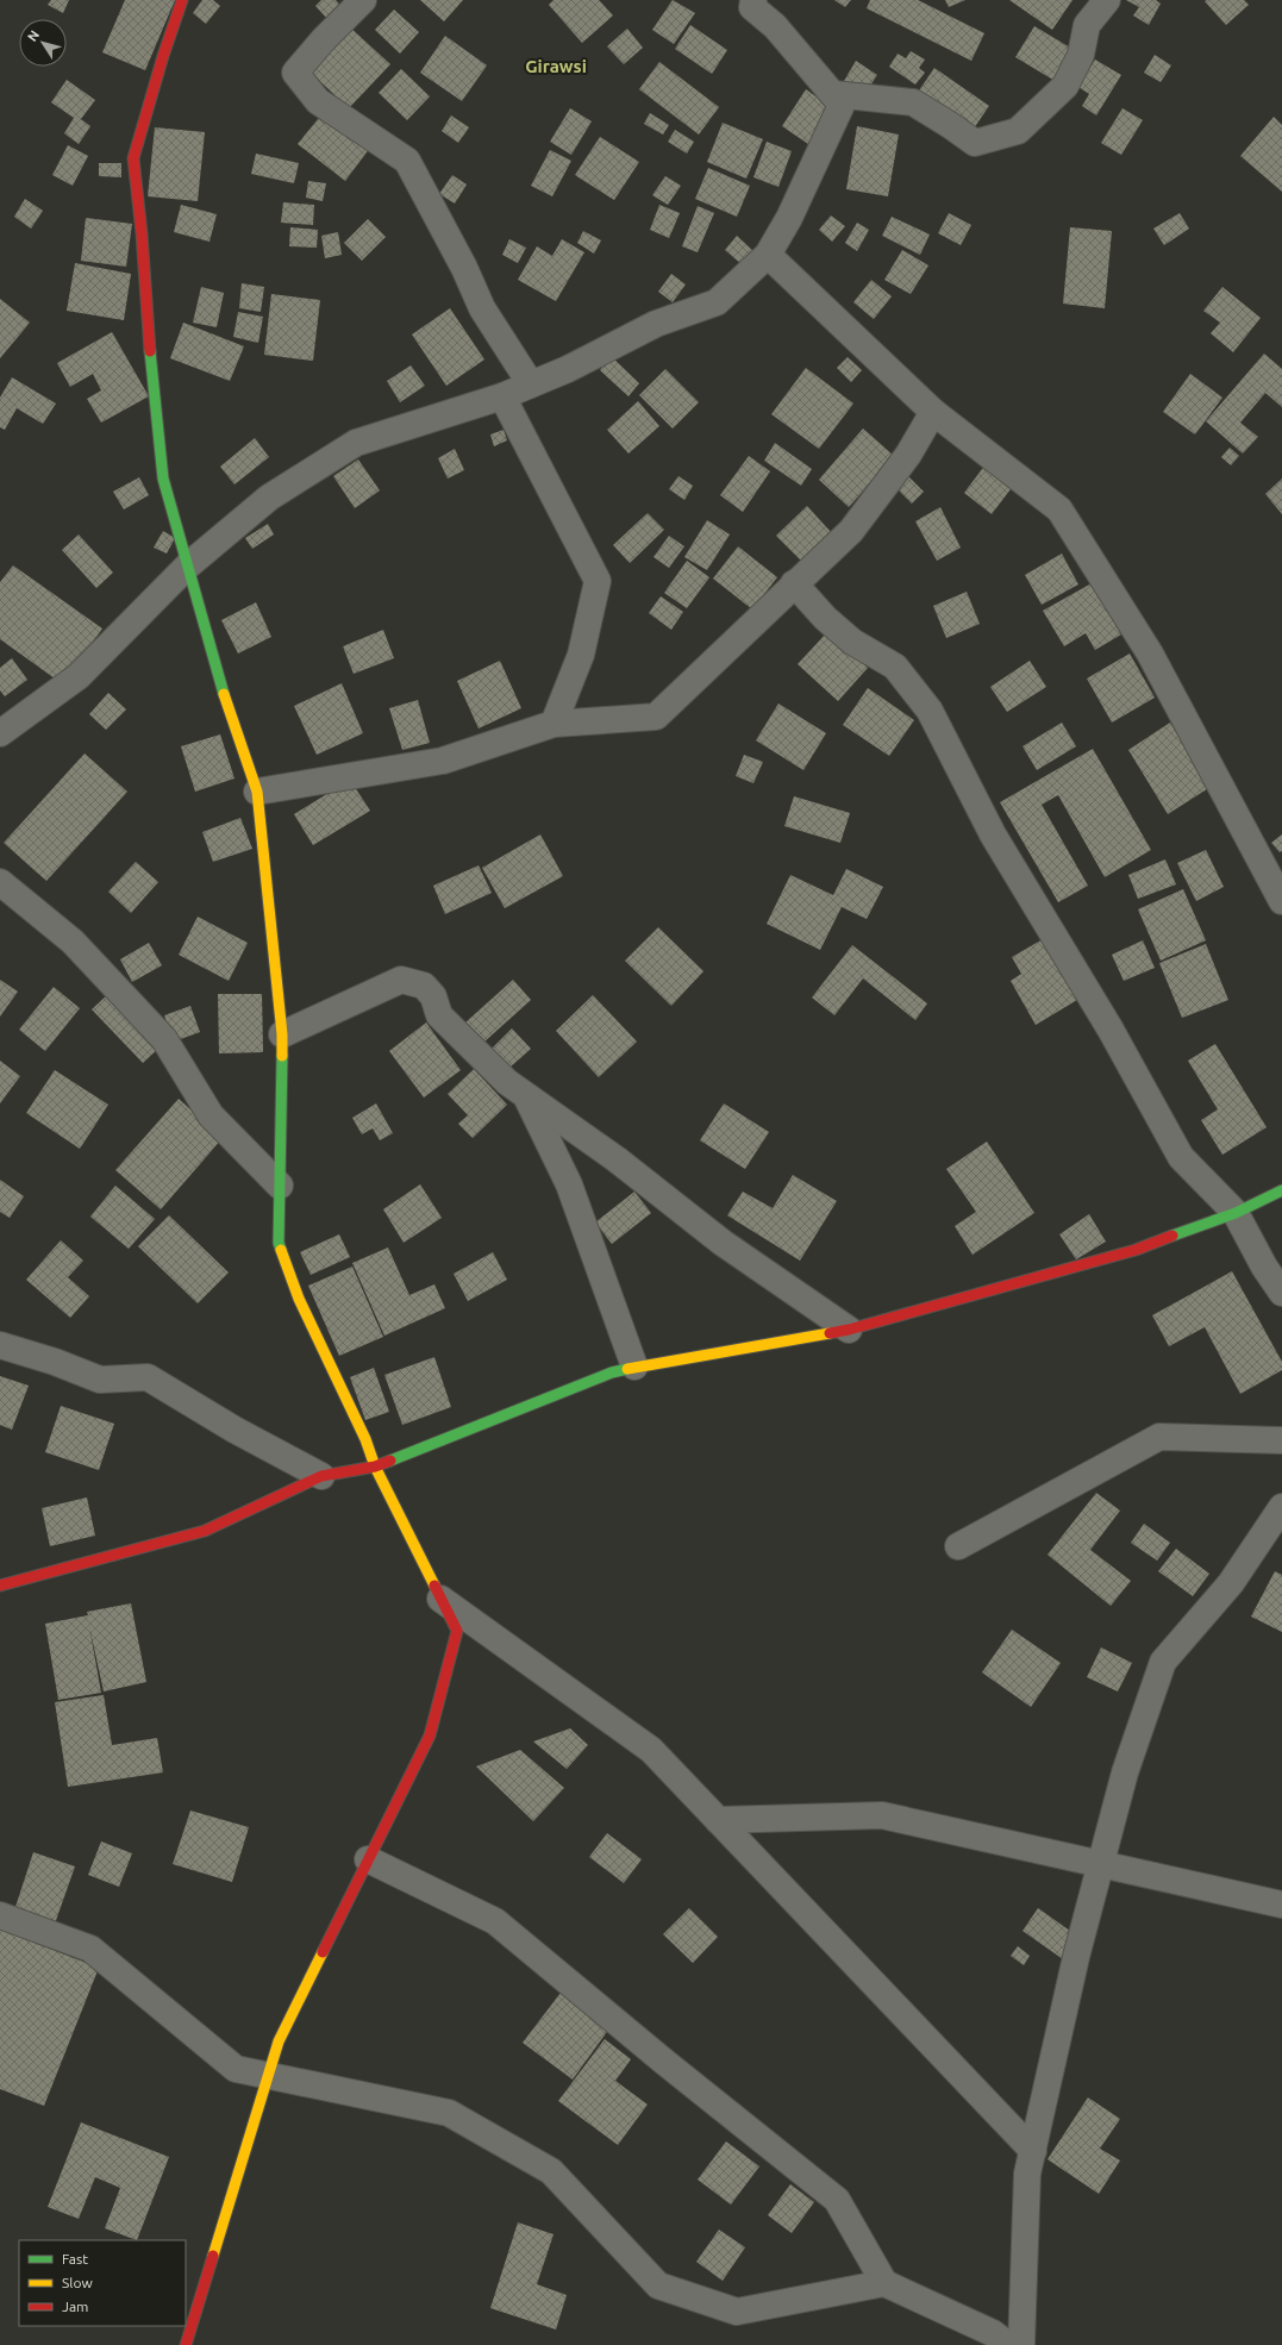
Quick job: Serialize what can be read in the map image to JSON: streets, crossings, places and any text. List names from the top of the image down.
{
  "districts": ["Girawsi"],
  "legend": ["Fast", "Slow", "Jam"],
  "north": "top left"
}
